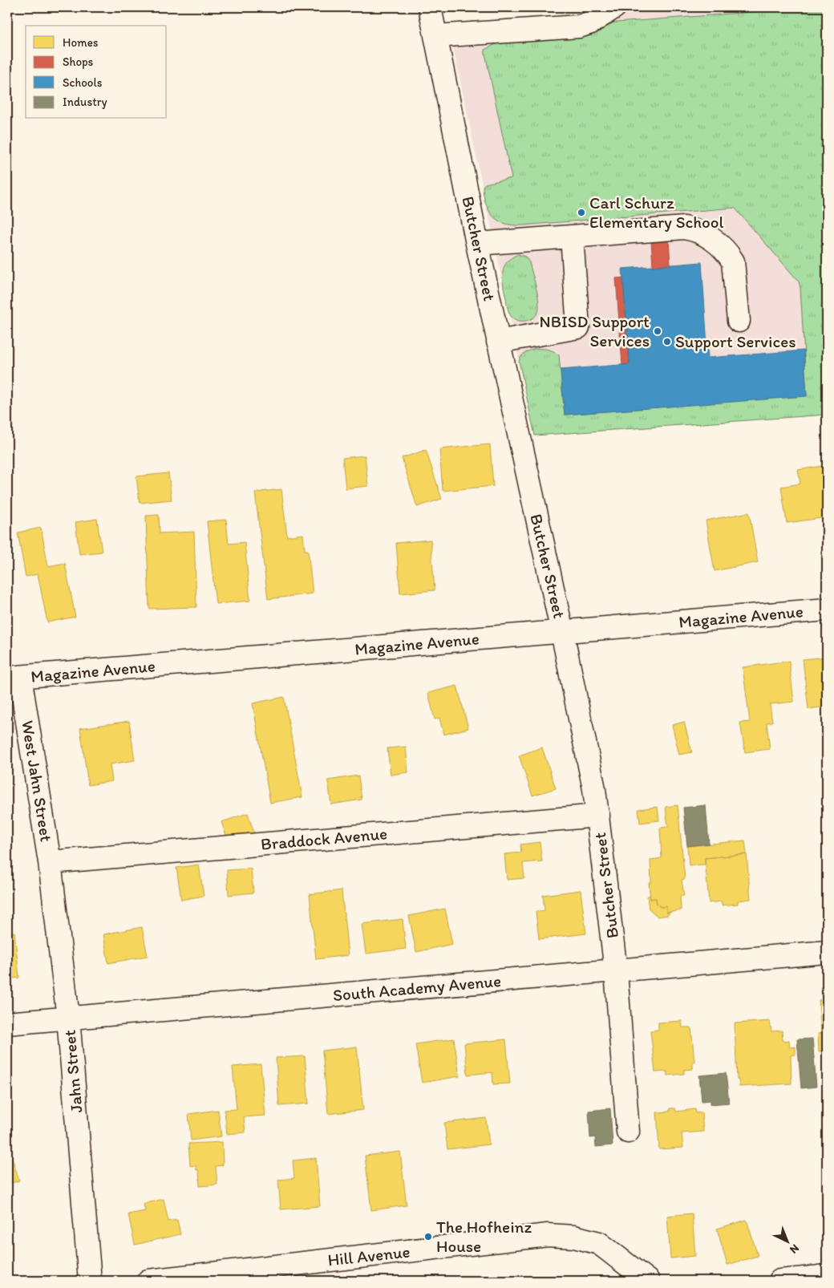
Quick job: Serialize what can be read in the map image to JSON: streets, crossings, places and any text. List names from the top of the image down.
{
  "streets": {
    "street": [
      "Butcher Street",
      "Magazine Avenue",
      "West Jahn Street",
      "Braddock Avenue",
      "South Academy Avenue",
      "Jahn Street",
      "Hill Avenue"
    ]
  },
  "crossings": [
    ["Butcher Street", "Magazine Avenue"],
    ["Butcher Street", "Braddock Avenue"],
    ["Butcher Street", "South Academy Avenue"],
    ["Magazine Avenue", "West Jahn Street"],
    ["West Jahn Street", "Braddock Avenue"],
    ["West Jahn Street", "Jahn Street"],
    ["Braddock Avenue", "Jahn Street"],
    ["South Academy Avenue", "Jahn Street"]
  ],
  "places": [
    "Carl Schurz Elementary School",
    "NBISD Support Services",
    "Support Services",
    "The Hofheinz House"
  ],
  "legend": [
    "Homes",
    "Shops",
    "Schools",
    "Industry"
  ],
  "north": "bottom right"
}
